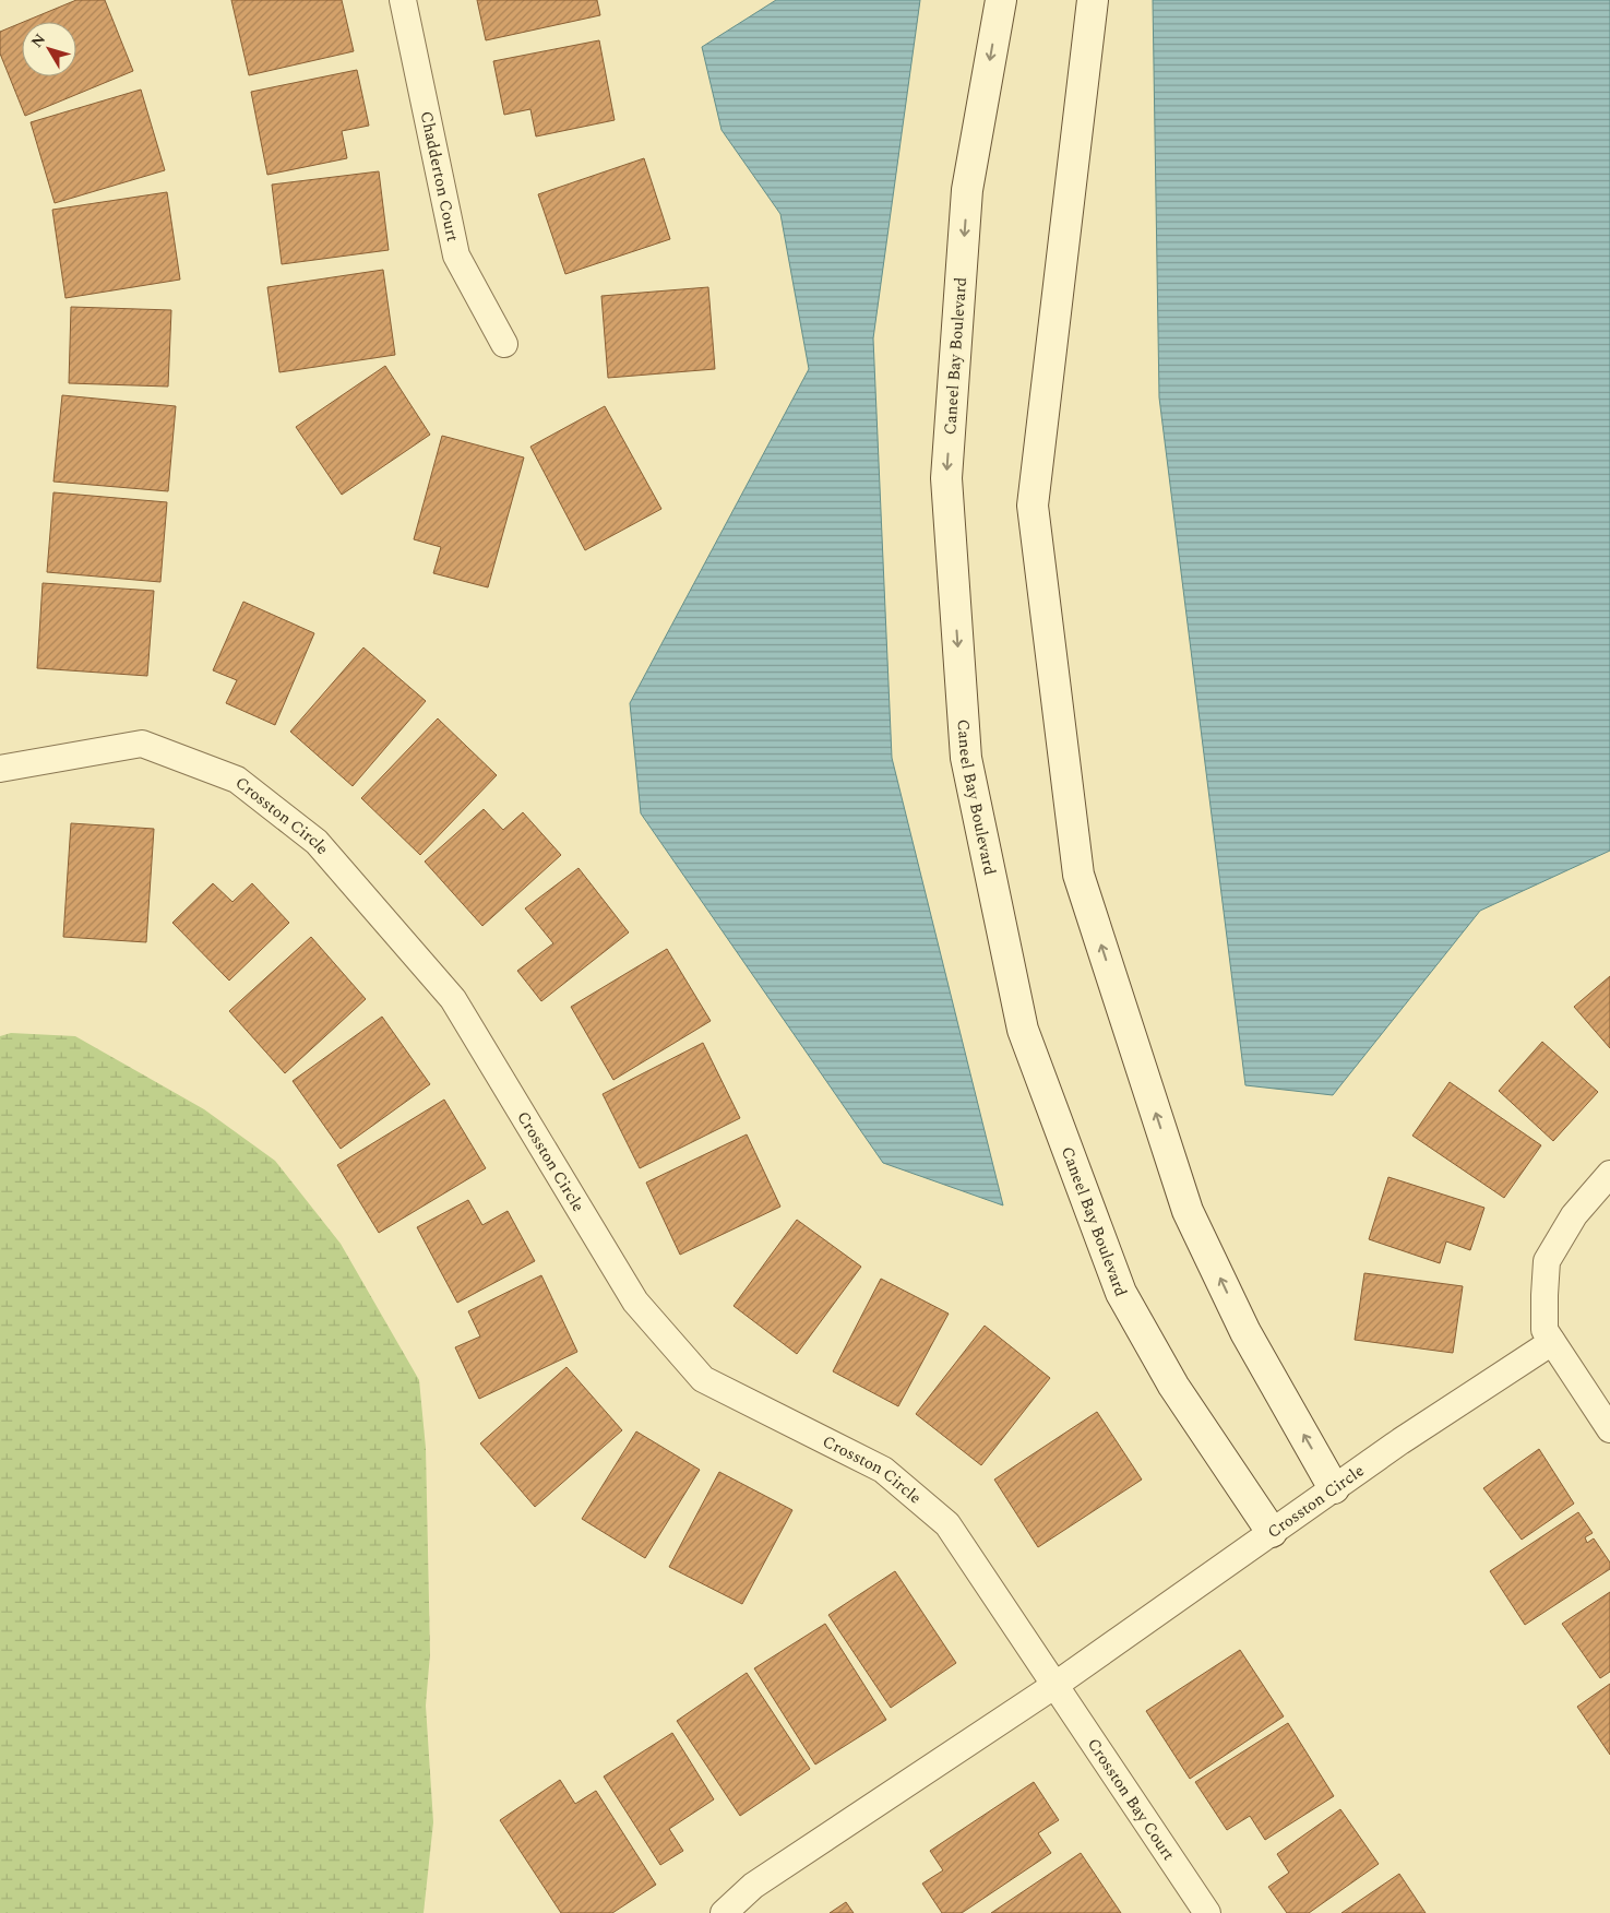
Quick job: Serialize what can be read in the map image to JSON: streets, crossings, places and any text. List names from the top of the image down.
{
  "streets": {
    "street": [
      "Chadderton Court",
      "Caneel Bay Boulevard",
      "Crosston Circle",
      "Crosston Bay Court"
    ]
  },
  "crossings": [
    ["Caneel Bay Boulevard", "Crosston Circle"],
    ["Crosston Circle", "Crosston Bay Court"]
  ],
  "north": "top left"
}
